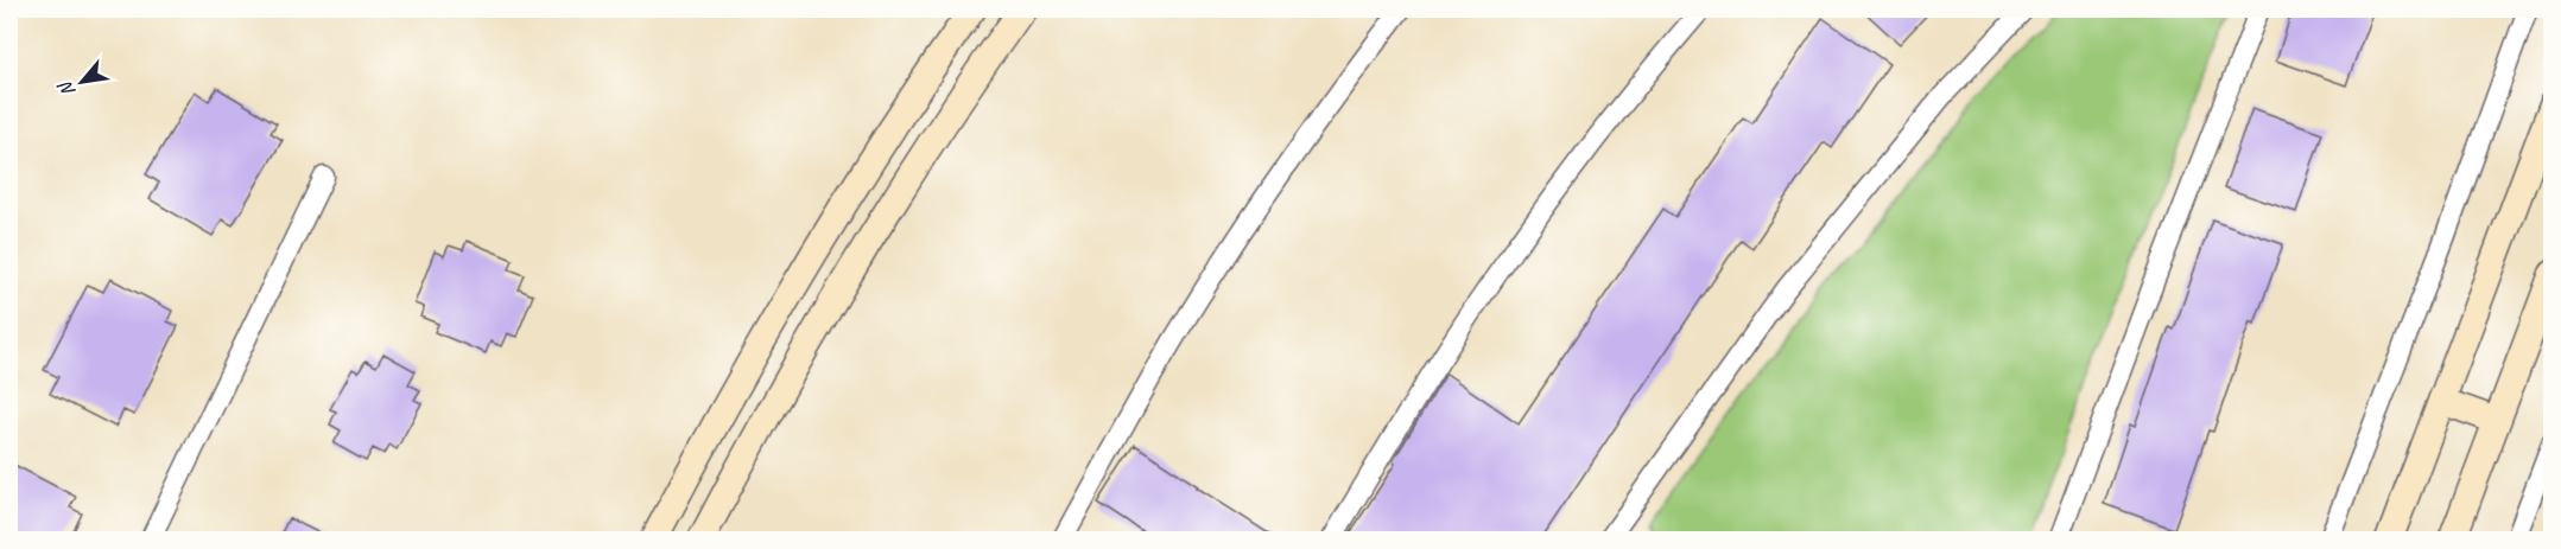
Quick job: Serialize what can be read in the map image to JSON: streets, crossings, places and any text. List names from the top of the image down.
{
  "north": "bottom left"
}
